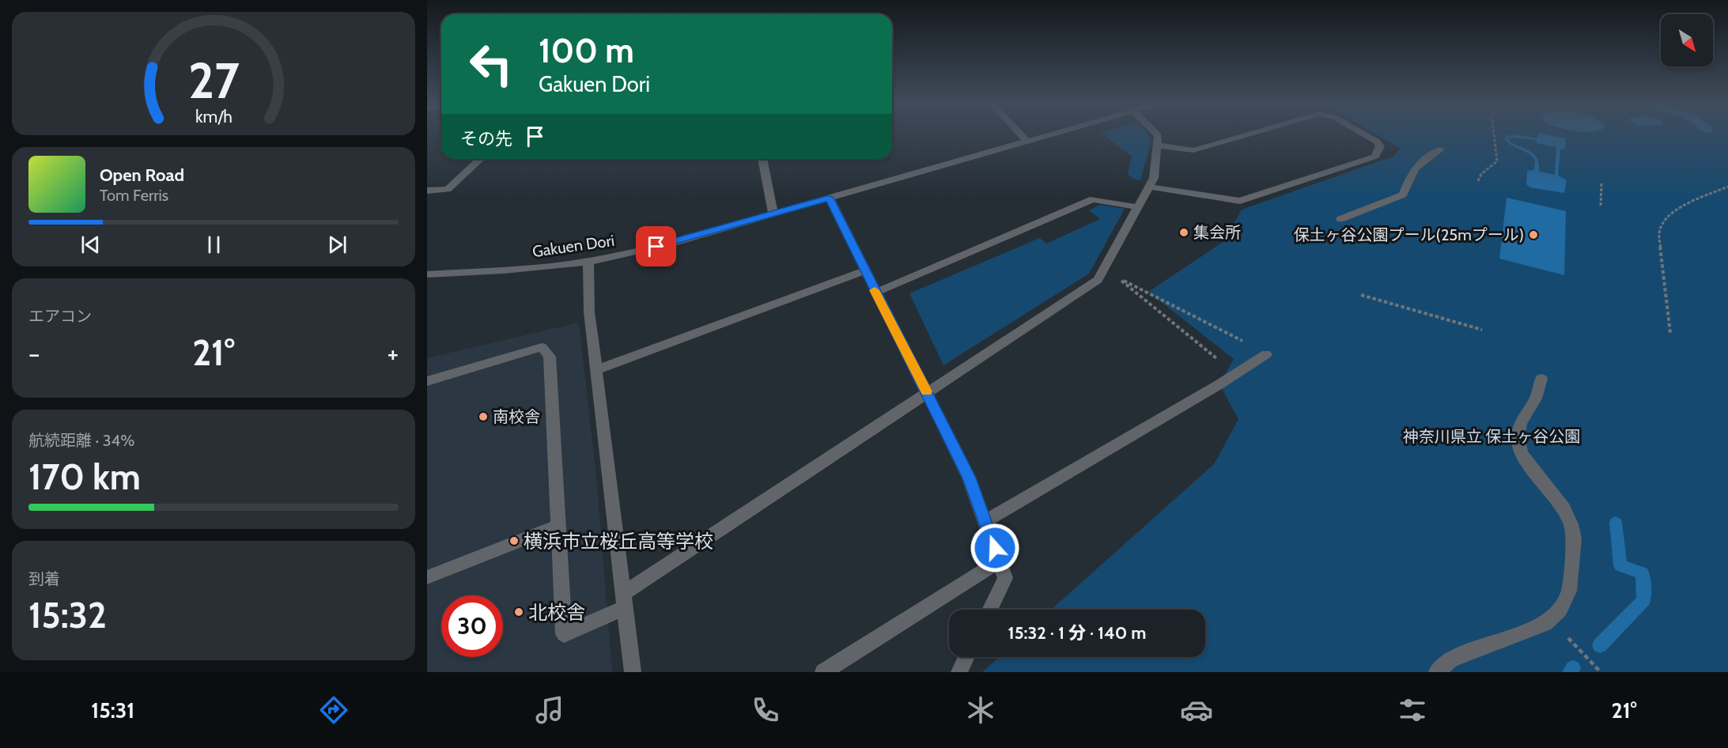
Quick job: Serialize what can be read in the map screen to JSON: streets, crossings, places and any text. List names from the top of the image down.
{
  "streets": {
    "street": ["Gakuen Dori"]
  },
  "parks": ["神奈川県立 保土ヶ谷公園"],
  "places": [
    "集会所",
    "保土ヶ谷公園プール(25mプール)",
    "南校舎",
    "横浜市立桜丘高等学校",
    "北校舎"
  ],
  "north": "bottom right",
  "page": {
    "turn": ["100 m", "Gakuen Dori"],
    "then": "その先",
    "song": ["Open Road", "Tom Ferris"],
    "tile": [
      "エアコン",
      ["航続距離 · 34%", "170 km"],
      ["到着", "15:32"]
    ],
    "heat": ["−", "21°", "+"],
    "limit": "30",
    "trip": "15:32 · 1 分 · 140 m",
    "tabs": ["15:31", "21°"],
    "gauge": ["27", "km/h"]
  }
}
